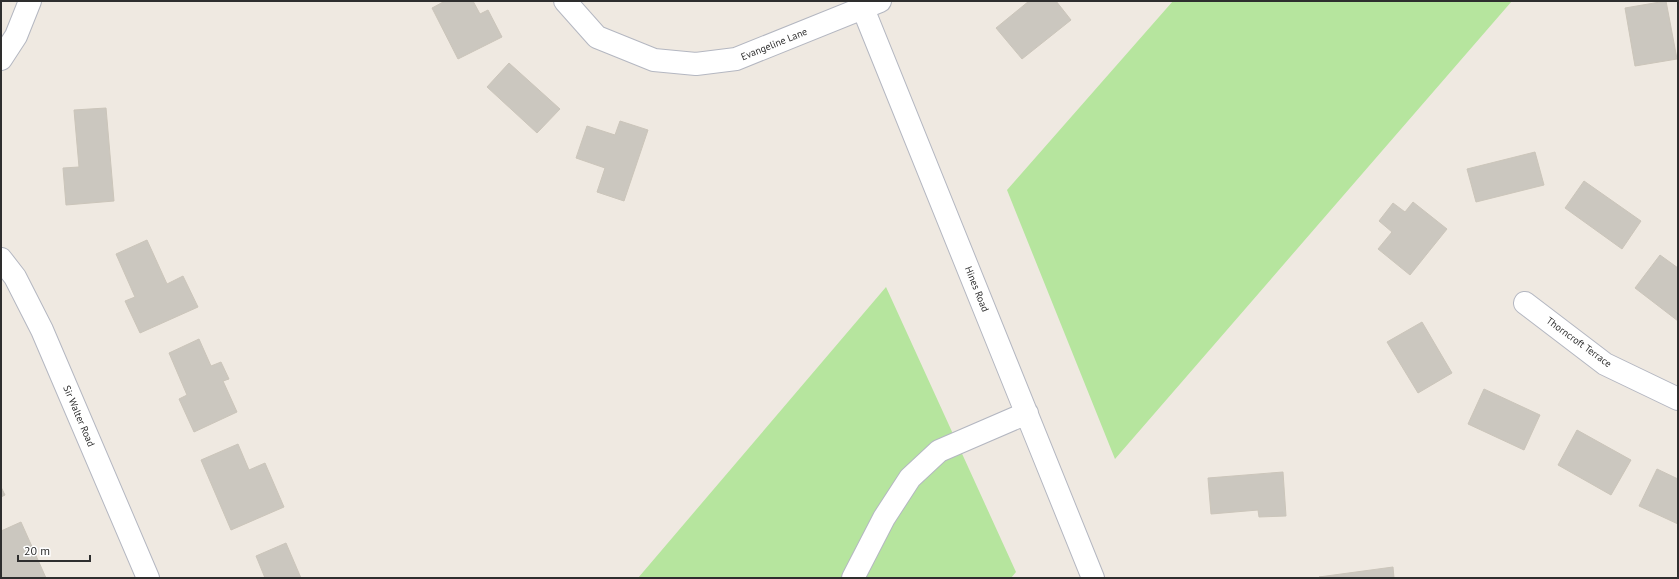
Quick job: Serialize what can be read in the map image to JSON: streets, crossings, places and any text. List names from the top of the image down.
{
  "streets": {
    "street": [
      "Evangeline Lane",
      "Hines Road",
      "Thorncroft Terrace",
      "Sir Walter Road"
    ]
  },
  "crossings": [
    ["Evangeline Lane", "Hines Road"]
  ],
  "scale_bar": "20 m"
}
